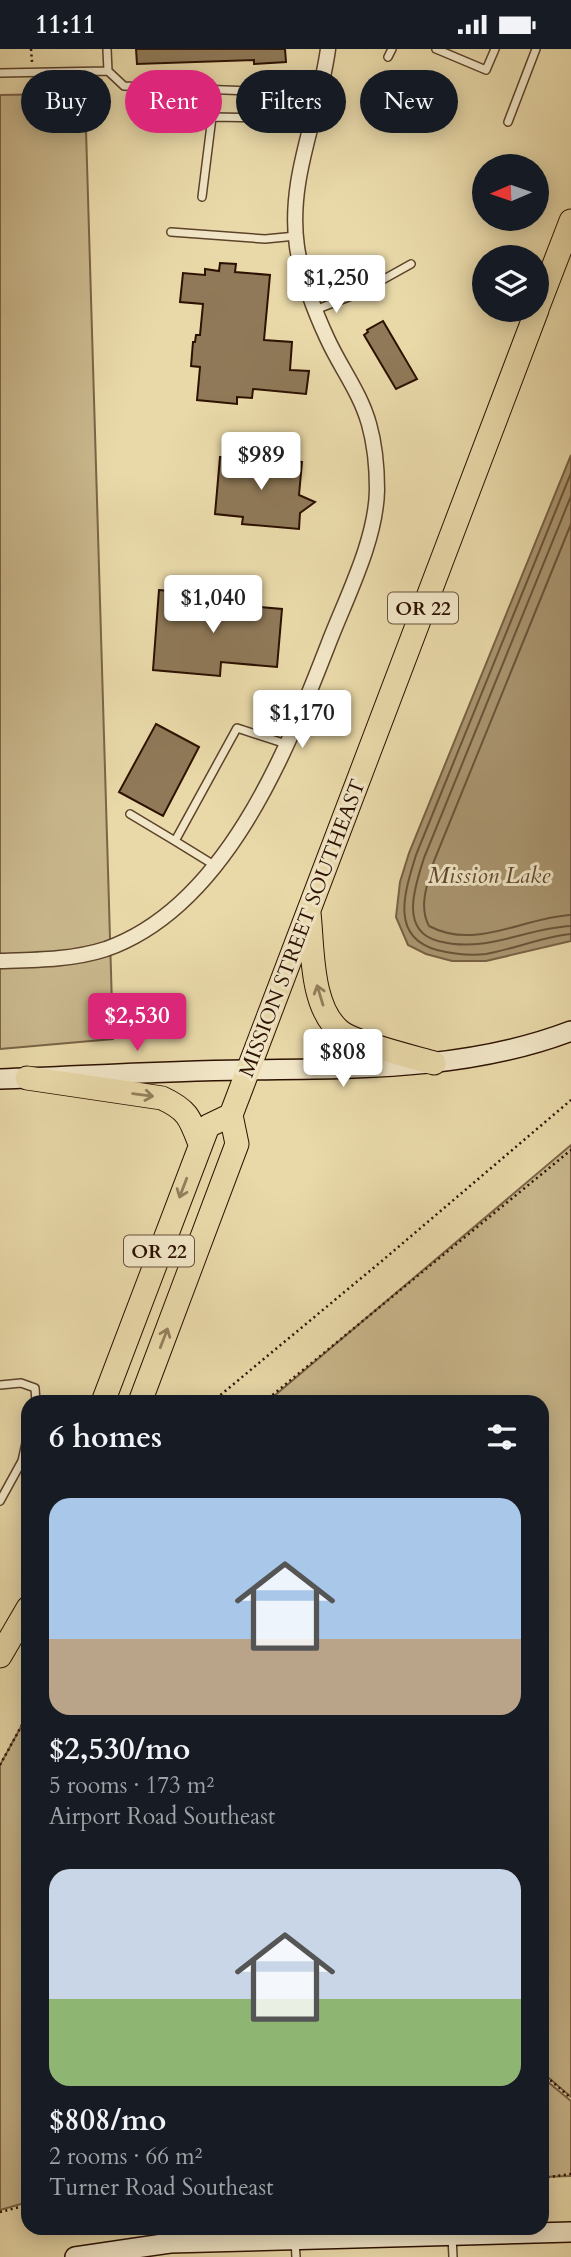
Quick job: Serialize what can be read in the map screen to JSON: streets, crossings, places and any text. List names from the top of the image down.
{
  "streets": {
    "highway": ["OR 22", "MISSION STREET SOUTHEAST"]
  },
  "crossings": [
    ["OR 22", "MISSION STREET SOUTHEAST"]
  ],
  "water": ["Mission Lake"],
  "north": "left",
  "page": {
    "status": "11:11",
    "chip": [
      "Buy",
      "Rent",
      "Filters",
      "New"
    ],
    "price": [
      "$1,250",
      "$989",
      "$1,040",
      "$1,170",
      "$2,530",
      "$808"
    ],
    "heading": "6 homes",
    "list": [
      {
        "name": "$2,530/mo",
        "note": "5 rooms · 173 m² · Airport Road Southeast"
      },
      {
        "name": "$808/mo",
        "note": "2 rooms · 66 m² · Turner Road Southeast"
      }
    ]
  }
}
